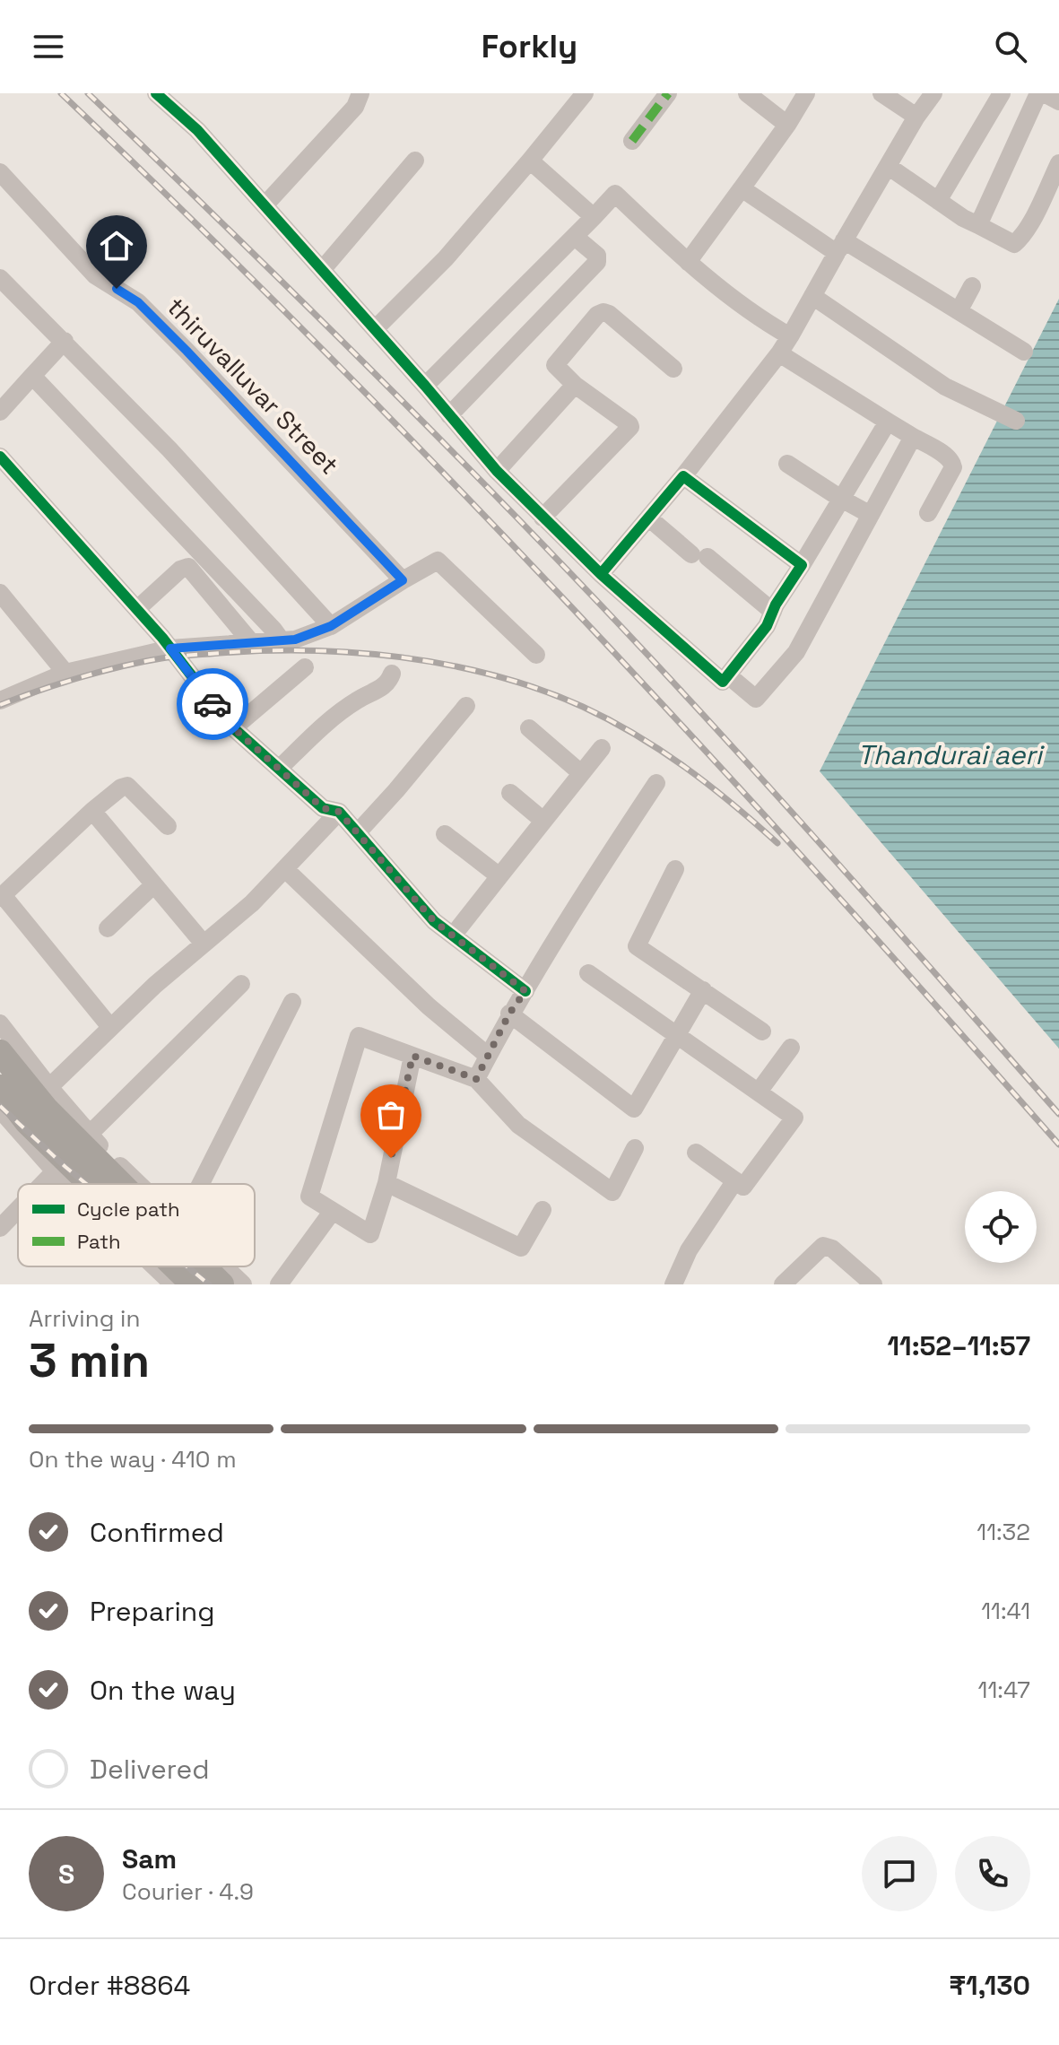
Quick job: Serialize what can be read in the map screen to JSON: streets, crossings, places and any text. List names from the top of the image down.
{
  "streets": {
    "street": ["thiruvalluvar Street"]
  },
  "water": ["Thandurai aeri"],
  "legend": ["Cycle path", "Path"],
  "page": {
    "header": "Forkly",
    "heading": ["3 min", "Arriving in", "11:52–11:57"],
    "panel": [
      "Sam",
      "Courier · 4.9",
      "Order #8864",
      "₹1,130"
    ],
    "bar": "On the way · 410 m",
    "list": [
      ["Confirmed", "11:32"],
      ["Preparing", "11:41"],
      ["On the way", "11:47"],
      "Delivered"
    ],
    "round": "S"
  }
}
